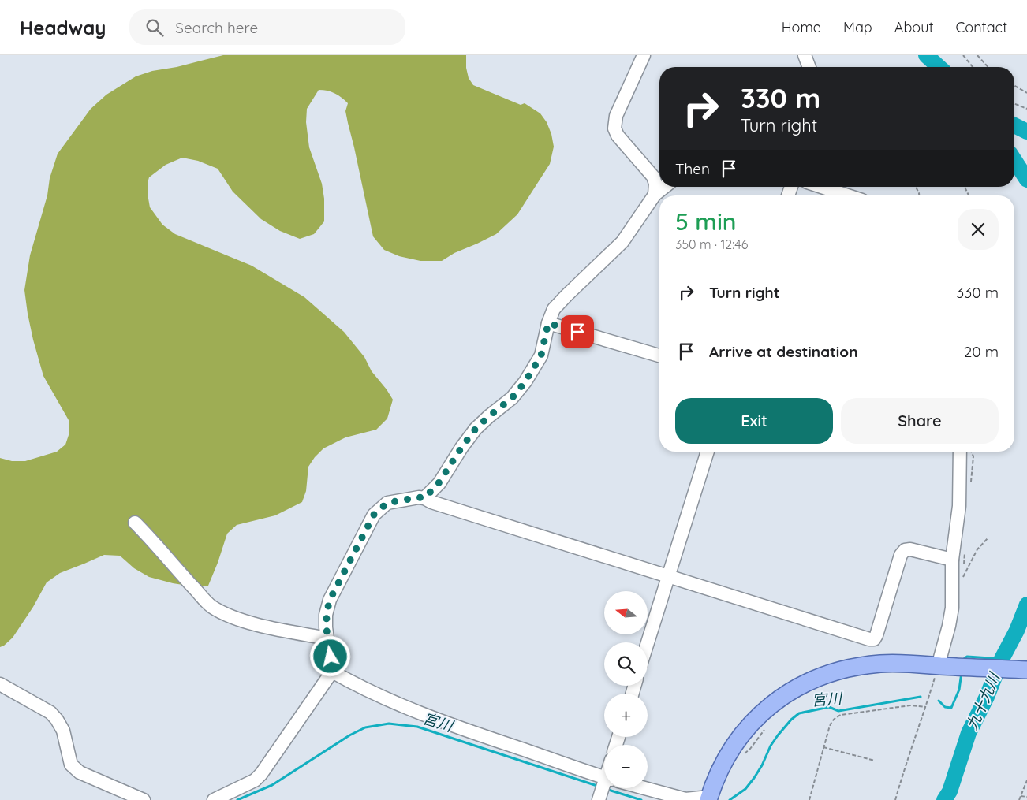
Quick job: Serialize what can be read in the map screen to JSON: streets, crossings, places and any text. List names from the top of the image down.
{
  "water": ["宮川", "九十九川"],
  "north": "left",
  "page": {
    "header": "Headway",
    "search": "Search here",
    "nav": [
      "Home",
      "Map",
      "About",
      "Contact"
    ],
    "turn": ["330 m", "Turn right"],
    "then": "Then",
    "heading": ["5 min", "350 m · 12:46"],
    "list": [
      {
        "name": "Turn right",
        "value": "330 m"
      },
      {
        "name": "Arrive at destination",
        "value": "20 m"
      }
    ],
    "buttons": ["Exit", "Share"],
    "map_buttons": ["+", "−"]
  }
}
